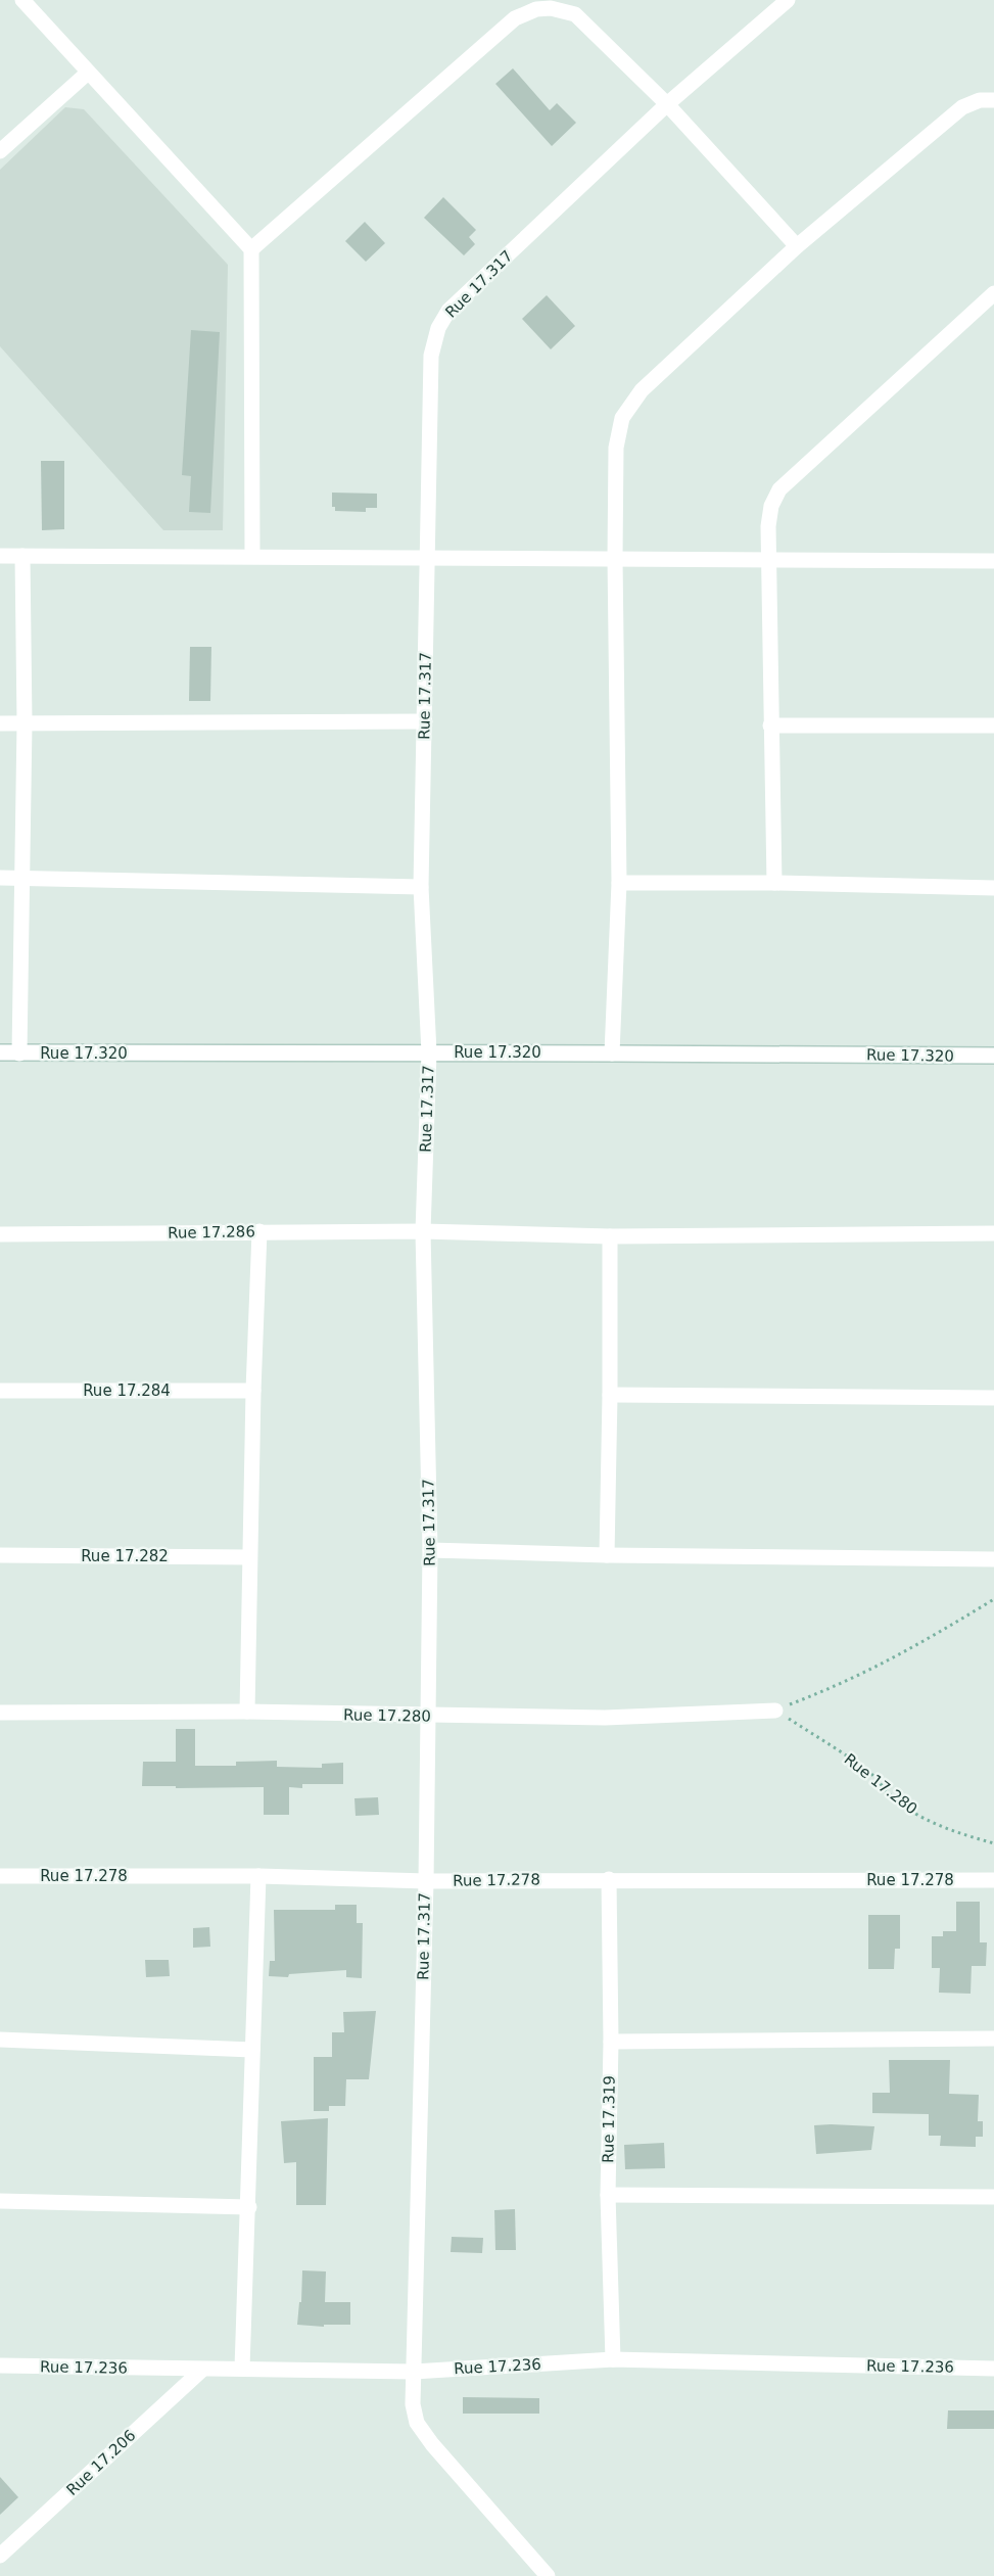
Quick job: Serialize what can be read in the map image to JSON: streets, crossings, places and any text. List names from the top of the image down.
{
  "streets": {
    "street": [
      "Rue 17.317",
      "Rue 17.320",
      "Rue 17.286",
      "Rue 17.284",
      "Rue 17.282",
      "Rue 17.280",
      "Rue 17.278",
      "Rue 17.319",
      "Rue 17.236",
      "Rue 17.206"
    ]
  },
  "crossings": [
    ["Rue 17.317", "Rue 17.320"],
    ["Rue 17.317", "Rue 17.286"],
    ["Rue 17.317", "Rue 17.280"],
    ["Rue 17.317", "Rue 17.278"],
    ["Rue 17.317", "Rue 17.236"],
    ["Rue 17.278", "Rue 17.319"],
    ["Rue 17.319", "Rue 17.236"],
    ["Rue 17.236", "Rue 17.206"]
  ]
}
